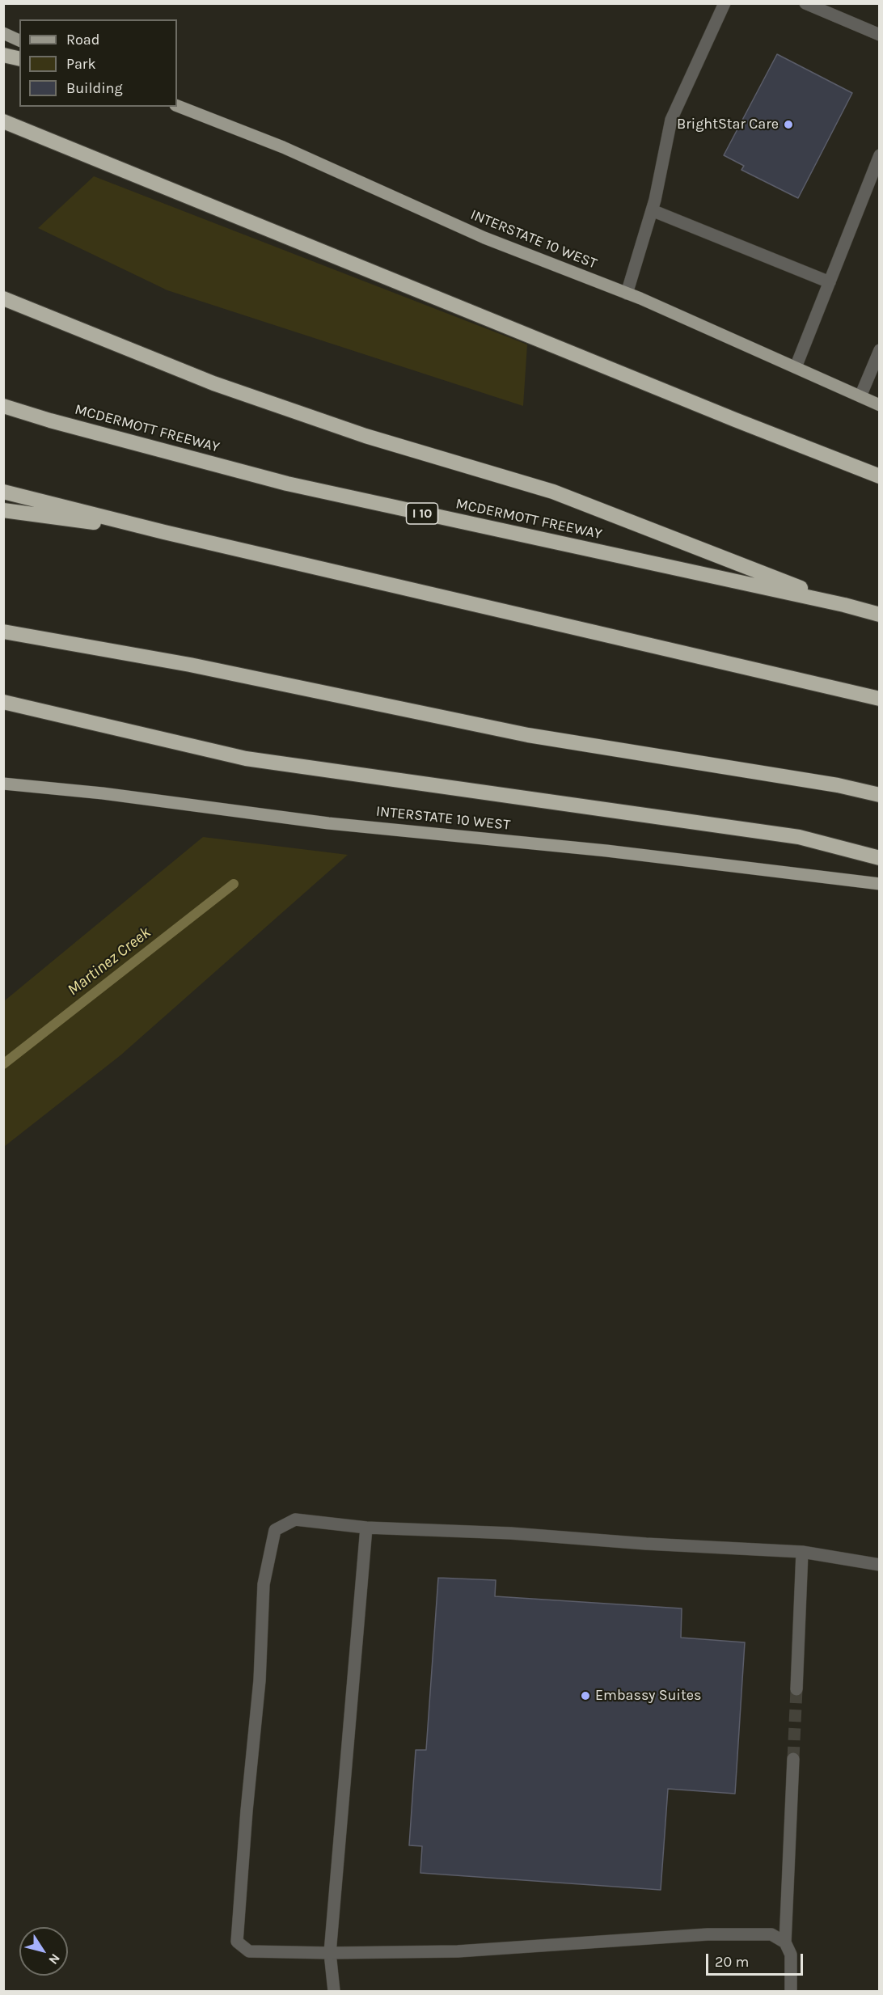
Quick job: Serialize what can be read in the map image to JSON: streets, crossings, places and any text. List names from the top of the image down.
{
  "streets": {
    "highway": ["MCDERMOTT FREEWAY", "I 10"],
    "main road": ["INTERSTATE 10 WEST"]
  },
  "water": ["Martinez Creek"],
  "places": ["BrightStar Care", "Embassy Suites"],
  "legend": ["Road", "Park", "Building"],
  "scale_bar": "20 m",
  "north": "bottom right"
}
